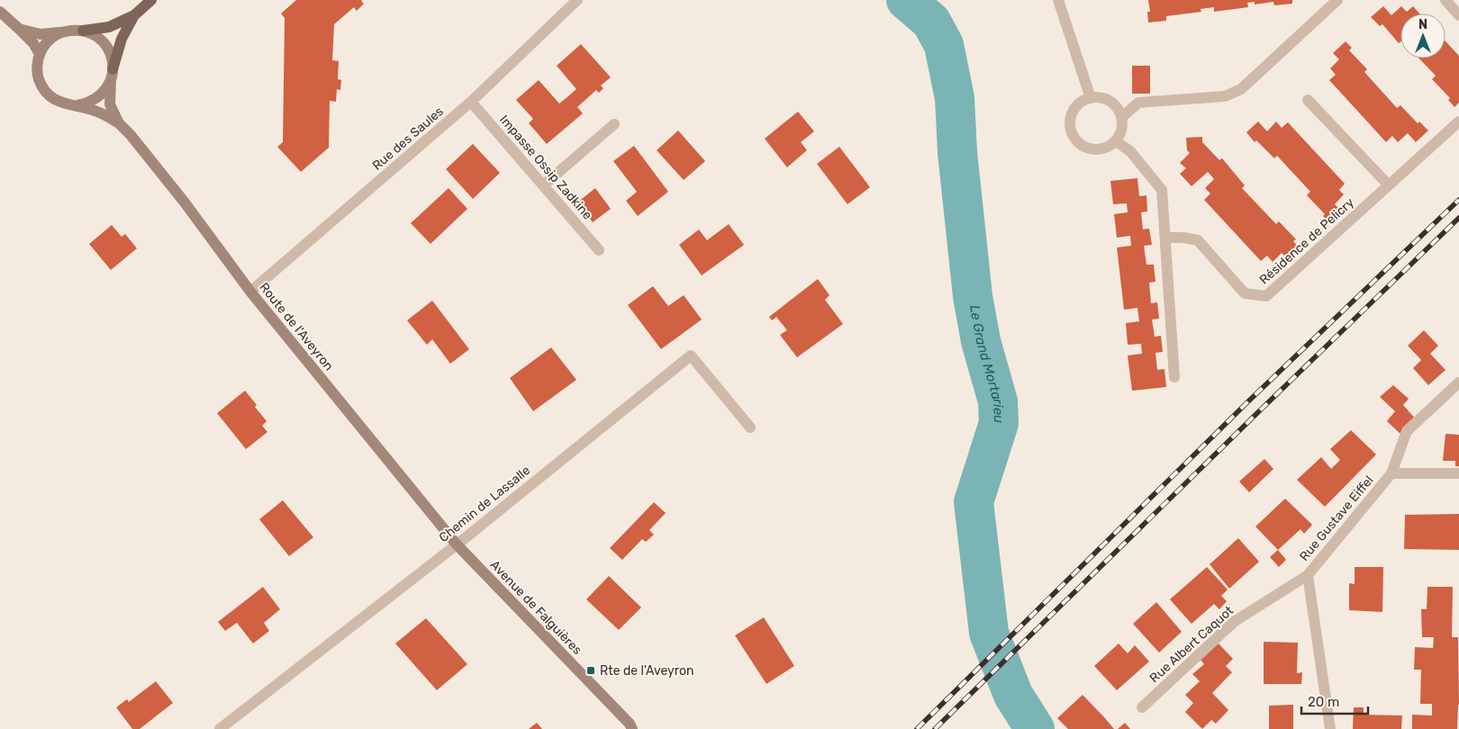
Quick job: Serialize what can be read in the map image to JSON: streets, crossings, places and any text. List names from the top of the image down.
{
  "streets": {
    "street": [
      "Rue des Saules",
      "Impasse Ossip Zadkine",
      "Résidence de Pelicry",
      "Route de l'Aveyron",
      "Chemin de Lassalle",
      "Rue Gustave Eiffel",
      "Avenue de Falguières",
      "Rue Albert Caquot"
    ]
  },
  "crossings": [
    ["Rue des Saules", "Impasse Ossip Zadkine"],
    ["Rue des Saules", "Route de l'Aveyron"],
    ["Route de l'Aveyron", "Chemin de Lassalle"],
    ["Route de l'Aveyron", "Avenue de Falguières"],
    ["Chemin de Lassalle", "Avenue de Falguières"],
    ["Rue Gustave Eiffel", "Rue Albert Caquot"]
  ],
  "water": ["Le Grand Mortarieu"],
  "places": {
    "transit": ["Rte de l'Aveyron"]
  },
  "scale_bar": "20 m",
  "north": "top"
}
